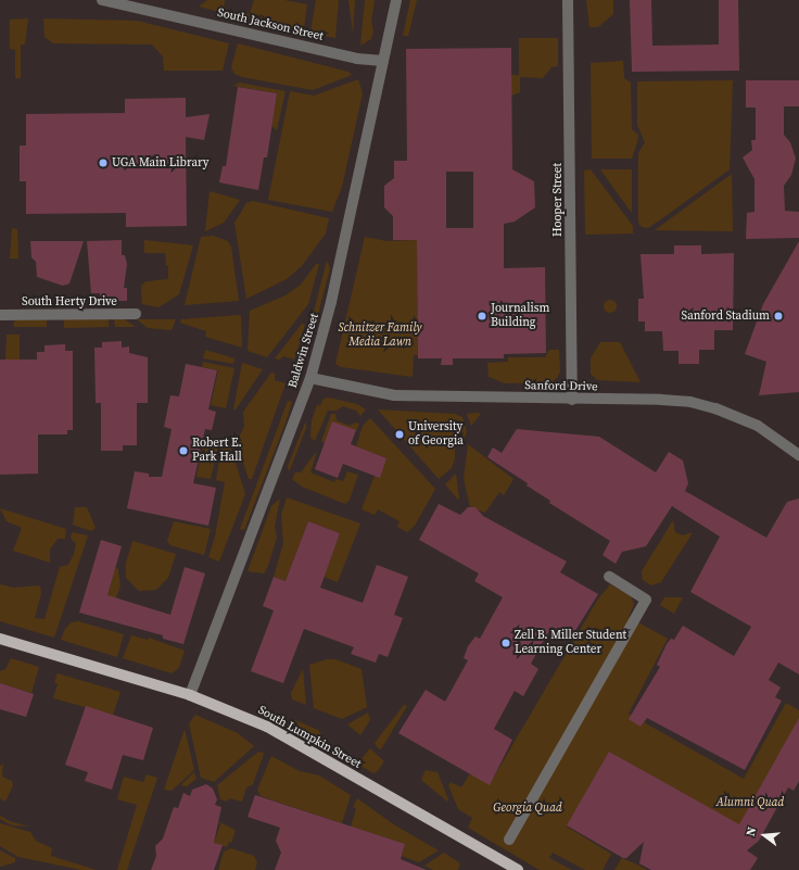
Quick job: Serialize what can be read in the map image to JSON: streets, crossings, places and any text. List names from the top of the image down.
{
  "streets": {
    "main road": ["South Lumpkin Street"],
    "street": [
      "South Jackson Street",
      "Hooper Street",
      "South Herty Drive",
      "Baldwin Street",
      "Sanford Drive"
    ]
  },
  "crossings": [
    ["South Jackson Street", "Baldwin Street"],
    ["Hooper Street", "Sanford Drive"],
    ["Baldwin Street", "Sanford Drive"],
    ["Baldwin Street", "South Lumpkin Street"]
  ],
  "parks": ["Schnitzer Family Media Lawn", "Alumni Quad", "Georgia Quad"],
  "places": [
    "UGA Main Library",
    "Journalism Building",
    "Sanford Stadium",
    "University of Georgia",
    "Robert E. Park Hall",
    "Zell B. Miller Student Learning Center"
  ],
  "north": "left"
}
